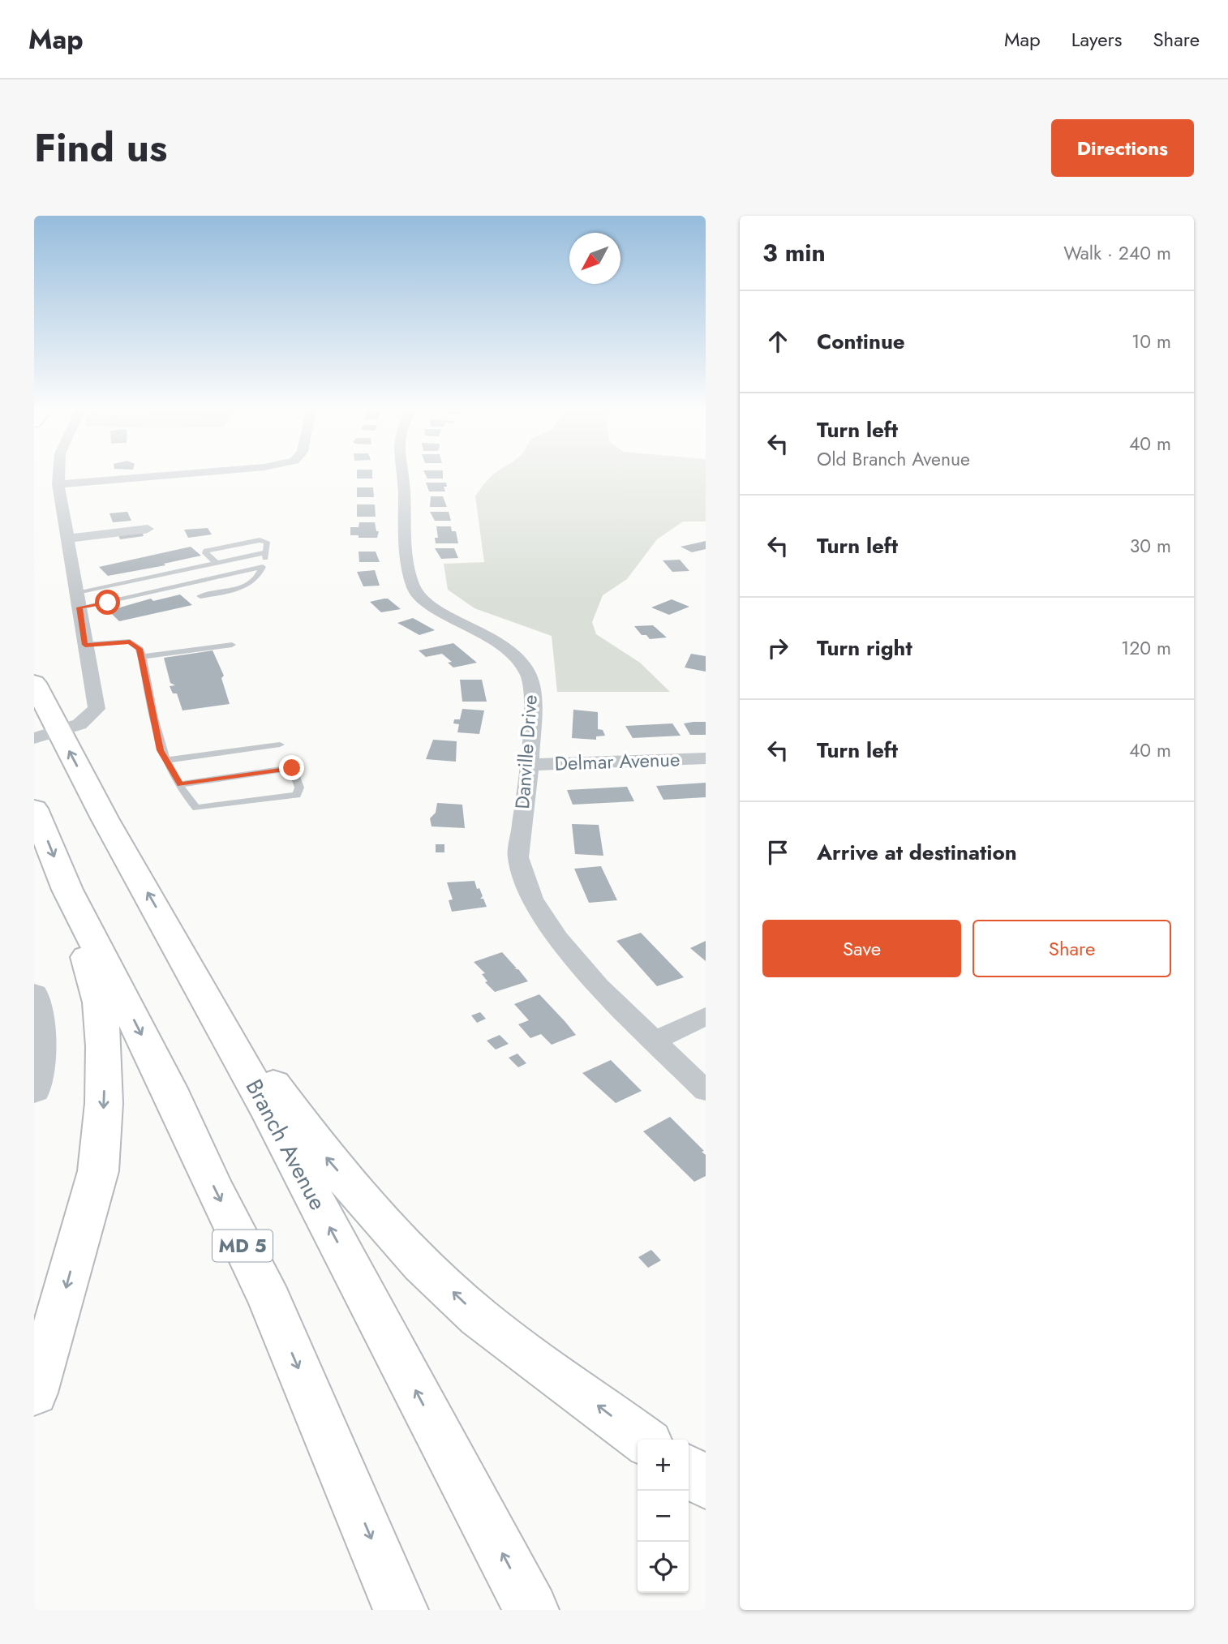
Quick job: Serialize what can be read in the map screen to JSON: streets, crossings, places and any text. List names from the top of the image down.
{
  "streets": {
    "highway": ["Branch Avenue", "MD 5"],
    "street": ["Danville Drive", "Delmar Avenue"]
  },
  "crossings": [
    ["Danville Drive", "Delmar Avenue"]
  ],
  "north": "bottom left",
  "page": {
    "header": "Map",
    "nav": ["Map", "Layers", "Share"],
    "title": "Find us",
    "buttons": [
      "Directions",
      ["Save", "Share"]
    ],
    "heading": ["3 min", "Walk · 240 m"],
    "list": [
      ["Continue", "10 m"],
      ["Turn left", "Old Branch Avenue", "40 m"],
      ["Turn left", "30 m"],
      ["Turn right", "120 m"],
      ["Turn left", "40 m"],
      "Arrive at destination"
    ],
    "map_buttons": ["+", "−"]
  }
}
